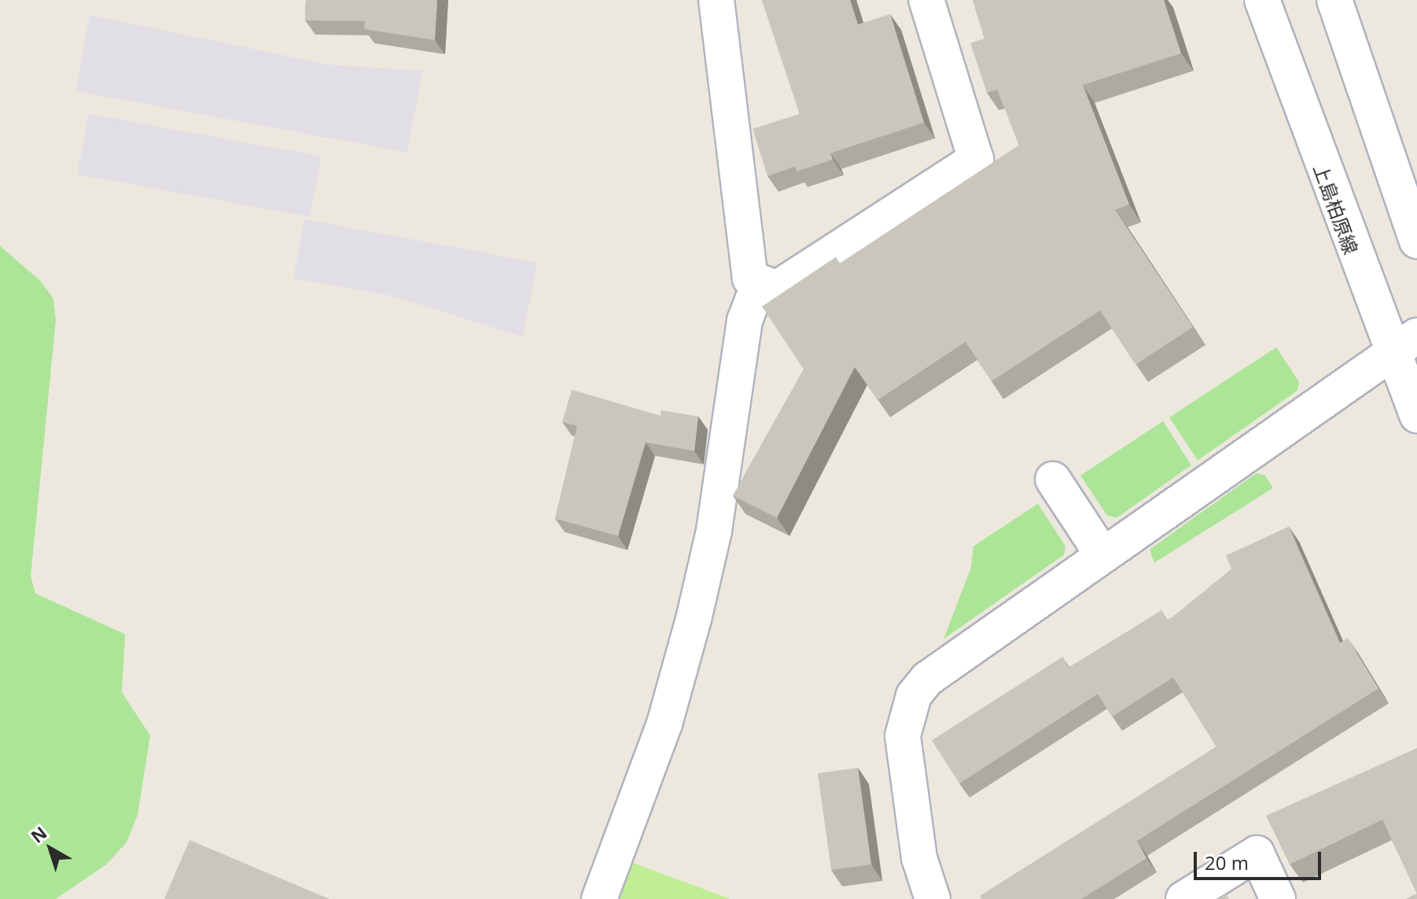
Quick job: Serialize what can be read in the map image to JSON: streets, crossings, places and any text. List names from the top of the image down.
{
  "streets": {
    "street": ["上島柏原線"]
  },
  "scale_bar": "20 m",
  "north": "top left"
}
